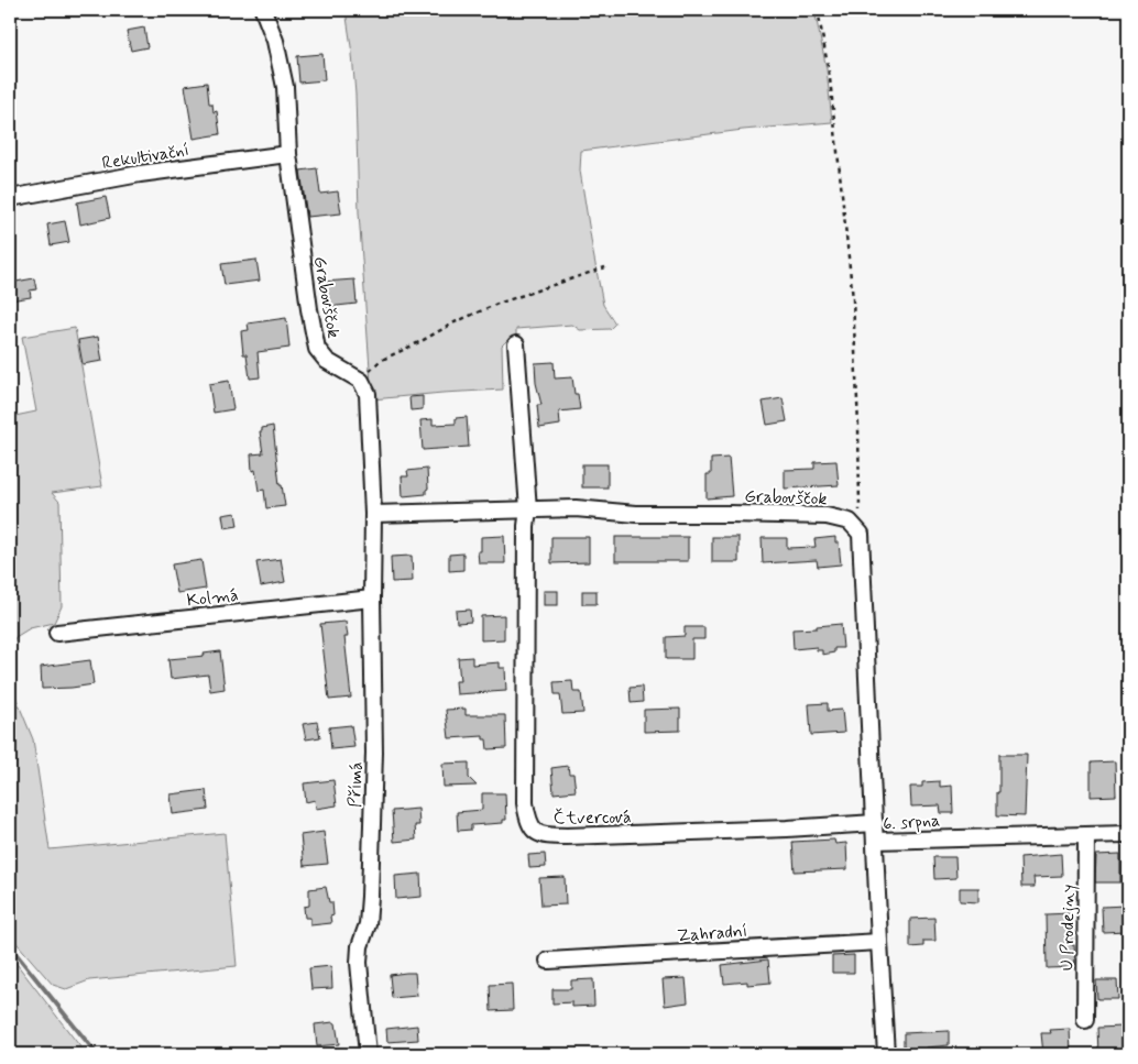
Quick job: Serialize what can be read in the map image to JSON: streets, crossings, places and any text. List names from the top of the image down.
{
  "streets": {
    "street": [
      "Rekultivační",
      "Grabovščok",
      "Kolmá",
      "Přímá",
      "Čtvercová",
      "6. srpna",
      "U Prodejny",
      "Zahradní"
    ]
  },
  "crossings": [
    ["Rekultivační", "Grabovščok"],
    ["Grabovščok", "Přímá"],
    ["Grabovščok", "Čtvercová"],
    ["Kolmá", "Přímá"],
    ["6. srpna", "U Prodejny"],
    ["6. srpna", "Zahradní"]
  ]
}
